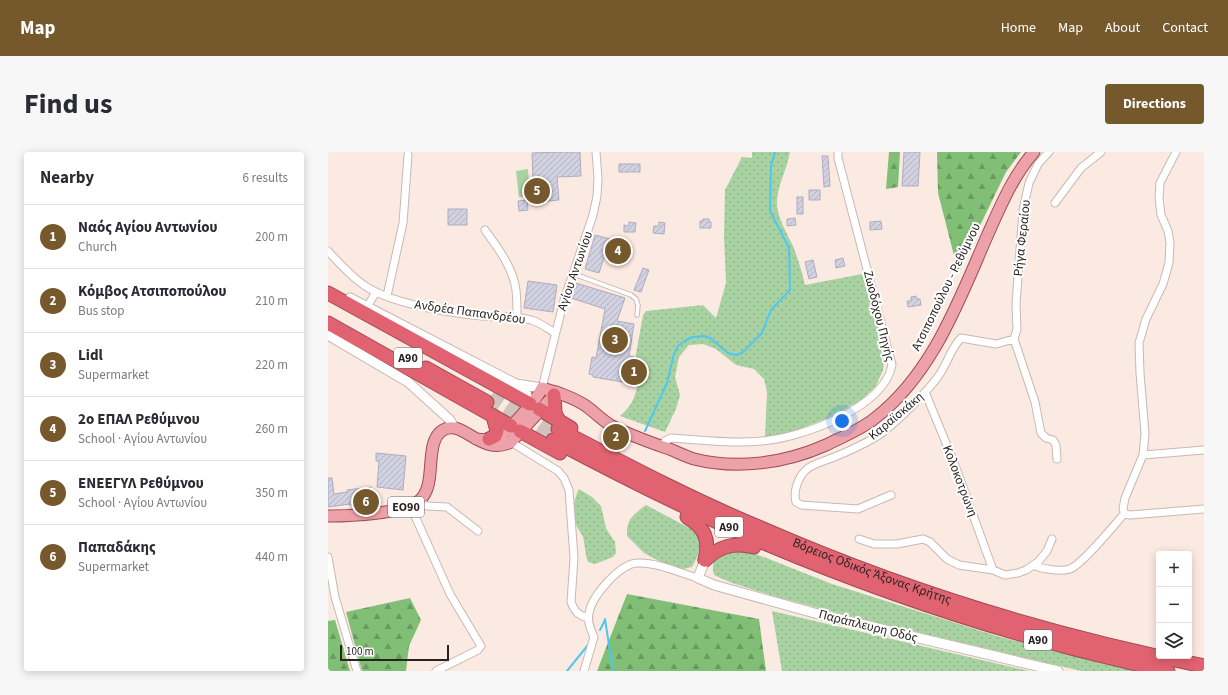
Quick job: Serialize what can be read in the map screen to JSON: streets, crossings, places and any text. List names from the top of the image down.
{
  "streets": {
    "highway": ["Α90", "Βόρειος Οδικός Άξονας Κρήτης"],
    "main road": ["Ατσιποπούλου - Ρεθύμνου", "ΕΟ90"],
    "street": [
      "Ρήγα Φεραίου",
      "Αγίου Αντωνίου",
      "Ανδρέα Παπανδρέου",
      "Ζωοδόχου Πηγής",
      "Καραϊσκάκη",
      "Κολοκοτρώνη",
      "Παράπλευρη Οδός"
    ]
  },
  "crossings": [
    ["Ρήγα Φεραίου", "Καραϊσκάκη"],
    ["Αγίου Αντωνίου", "Ατσιποπούλου - Ρεθύμνου"],
    ["Αγίου Αντωνίου", "Ανδρέα Παπανδρέου"],
    ["Ατσιποπούλου - Ρεθύμνου", "Ζωοδόχου Πηγής"],
    ["Καραϊσκάκη", "Κολοκοτρώνη"]
  ],
  "scale_bar": "100 m",
  "page": {
    "header": "Map",
    "nav": [
      "Home",
      "Map",
      "About",
      "Contact"
    ],
    "title": "Find us",
    "buttons": "Directions",
    "heading": ["Nearby", "6 results"],
    "pins": [
      "5",
      "4",
      "3",
      "1",
      "2",
      "6"
    ],
    "list": [
      {
        "mark": "1",
        "name": "Ναός Αγίου Αντωνίου",
        "note": "Church",
        "value": "200 m"
      },
      {
        "mark": "2",
        "name": "Κόμβος Ατσιποπούλου",
        "note": "Bus stop",
        "value": "210 m"
      },
      {
        "mark": "3",
        "name": "Lidl",
        "note": "Supermarket",
        "value": "220 m"
      },
      {
        "mark": "4",
        "name": "2ο ΕΠΑΛ Ρεθύμνου",
        "note": "School · Αγίου Αντωνίου",
        "value": "260 m"
      },
      {
        "mark": "5",
        "name": "ΕΝΕΕΓΥΛ Ρεθύμνου",
        "note": "School · Αγίου Αντωνίου",
        "value": "350 m"
      },
      {
        "mark": "6",
        "name": "Παπαδάκης",
        "note": "Supermarket",
        "value": "440 m"
      }
    ],
    "map_buttons": ["+", "−"],
    "scale": "100 m"
  }
}
